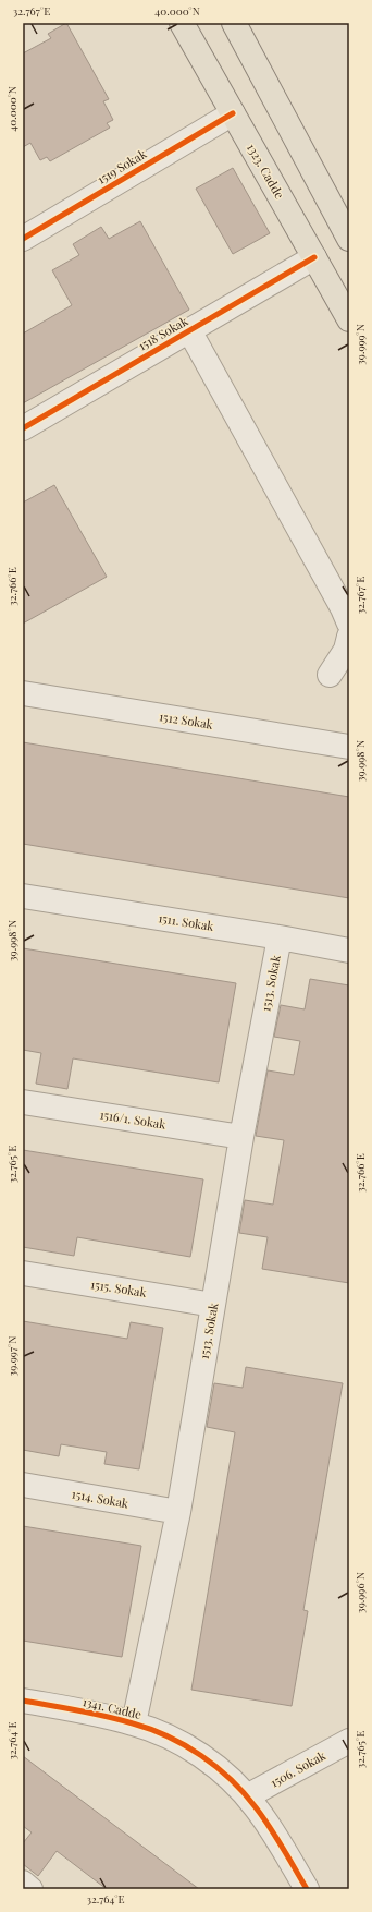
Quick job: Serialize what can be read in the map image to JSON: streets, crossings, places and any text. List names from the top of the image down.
{
  "streets": {
    "main road": ["1323. Cadde"],
    "street": [
      "1519 Sokak",
      "1518 Sokak",
      "1512 Sokak",
      "1511. Sokak",
      "1513. Sokak",
      "1516/1. Sokak",
      "1515. Sokak",
      "1514. Sokak",
      "1341. Cadde",
      "1506. Sokak"
    ]
  },
  "crossings": [
    ["1519 Sokak", "1323. Cadde"],
    ["1323. Cadde", "1518 Sokak"],
    ["1511. Sokak", "1513. Sokak"],
    ["1513. Sokak", "1516/1. Sokak"],
    ["1513. Sokak", "1515. Sokak"],
    ["1513. Sokak", "1514. Sokak"],
    ["1513. Sokak", "1341. Cadde"],
    ["1341. Cadde", "1506. Sokak"]
  ],
  "coordinates": [
    "32.767°E",
    "40.000°N",
    "39.999°N",
    "32.766°E",
    "39.998°N",
    "32.765°E",
    "39.997°N",
    "39.996°N",
    "32.764°E"
  ]
}
